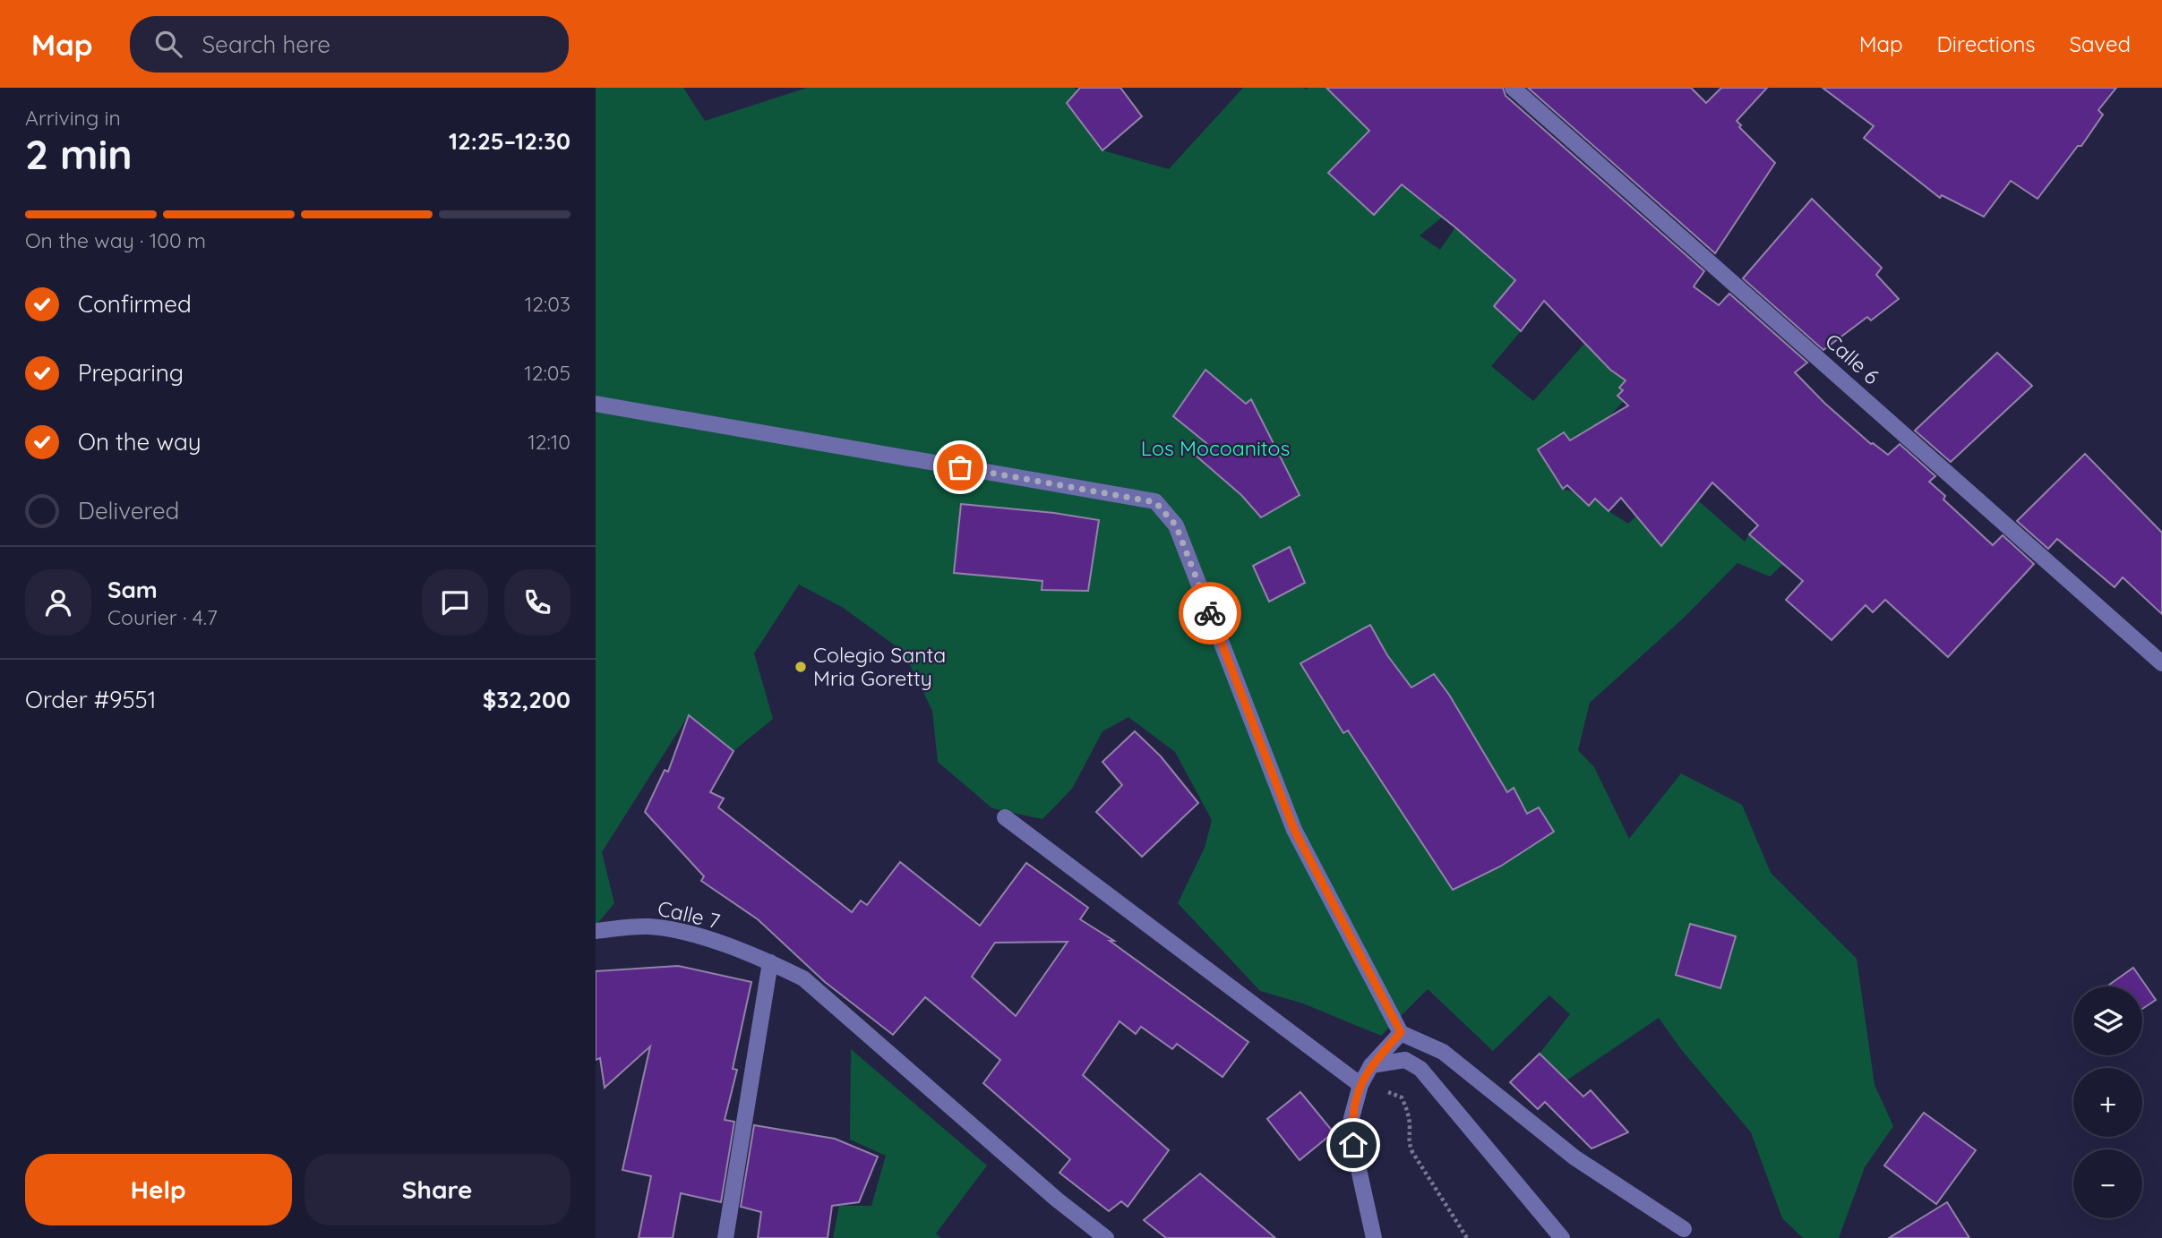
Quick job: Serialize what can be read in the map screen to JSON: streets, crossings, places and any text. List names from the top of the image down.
{
  "streets": {
    "street": ["Calle 6", "Calle 7"]
  },
  "parks": ["Los Mocoanitos"],
  "places": ["Colegio Santa Mria Goretty"],
  "page": {
    "header": "Map",
    "search": "Search here",
    "nav": ["Map", "Directions", "Saved"],
    "heading": ["2 min", "Arriving in", "12:25–12:30"],
    "panel": [
      "Sam",
      "Courier · 4.7",
      "Order #9551",
      "$32,200"
    ],
    "bar": "On the way · 100 m",
    "list": [
      ["Confirmed", "12:03"],
      ["Preparing", "12:05"],
      ["On the way", "12:10"],
      "Delivered"
    ],
    "map_buttons": ["+", "−"],
    "buttons": ["Help", "Share"]
  }
}
